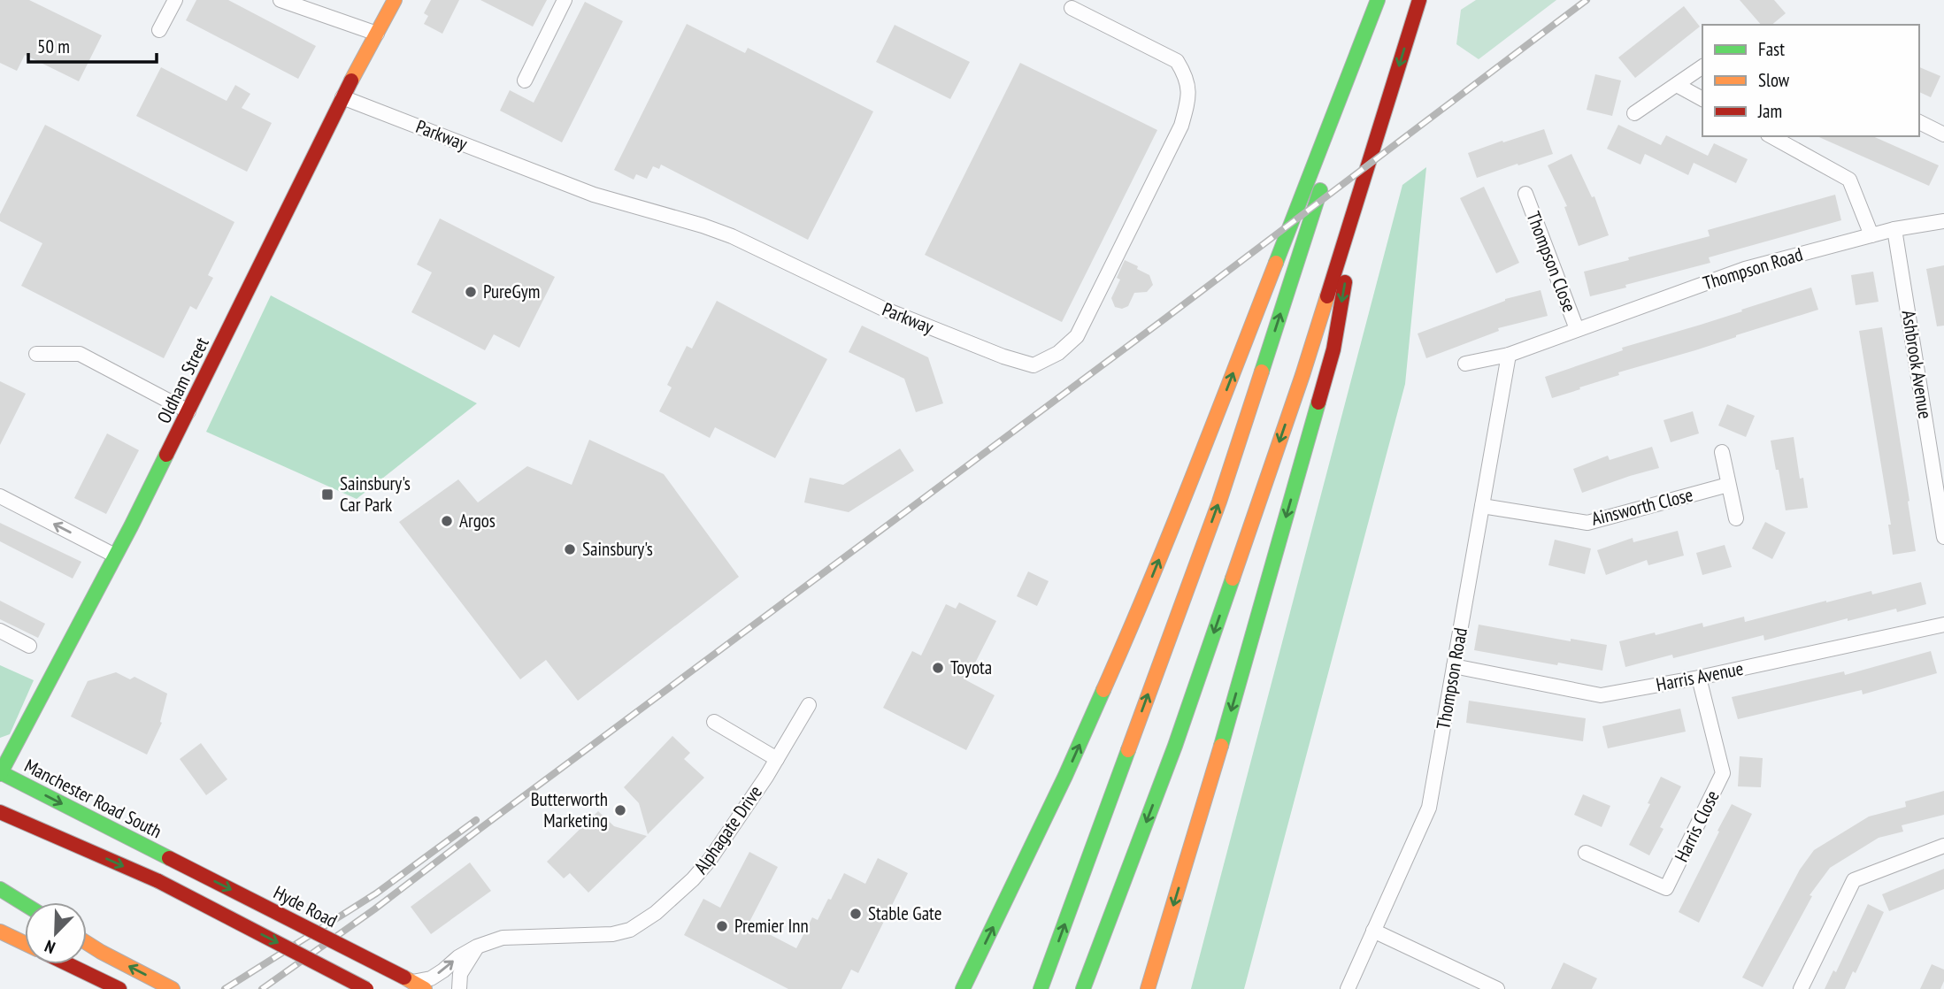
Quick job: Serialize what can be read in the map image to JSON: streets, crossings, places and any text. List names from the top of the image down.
{
  "streets": {
    "main road": ["Oldham Street", "Manchester Road South", "Hyde Road"],
    "street": [
      "Parkway",
      "Thompson Close",
      "Thompson Road",
      "Ashbrook Avenue",
      "Ainsworth Close",
      "Harris Avenue",
      "Harris Close",
      "Alphagate Drive"
    ]
  },
  "crossings": [
    ["Parkway", "Oldham Street"],
    ["Thompson Close", "Thompson Road"],
    ["Thompson Road", "Ashbrook Avenue"],
    ["Thompson Road", "Ainsworth Close"],
    ["Thompson Road", "Harris Avenue"],
    ["Oldham Street", "Manchester Road South"],
    ["Harris Avenue", "Harris Close"],
    ["Manchester Road South", "Hyde Road"],
    ["Alphagate Drive", "Hyde Road"]
  ],
  "places": {
    "other": [
      "PureGym",
      "Argos",
      "Sainsbury's",
      "Toyota",
      "Butterworth Marketing",
      "Stable Gate",
      "Premier Inn"
    ],
    "transit": ["Sainsbury's Car Park"]
  },
  "legend": ["Fast", "Slow", "Jam"],
  "scale_bar": "50 m",
  "north": "bottom left"
}
